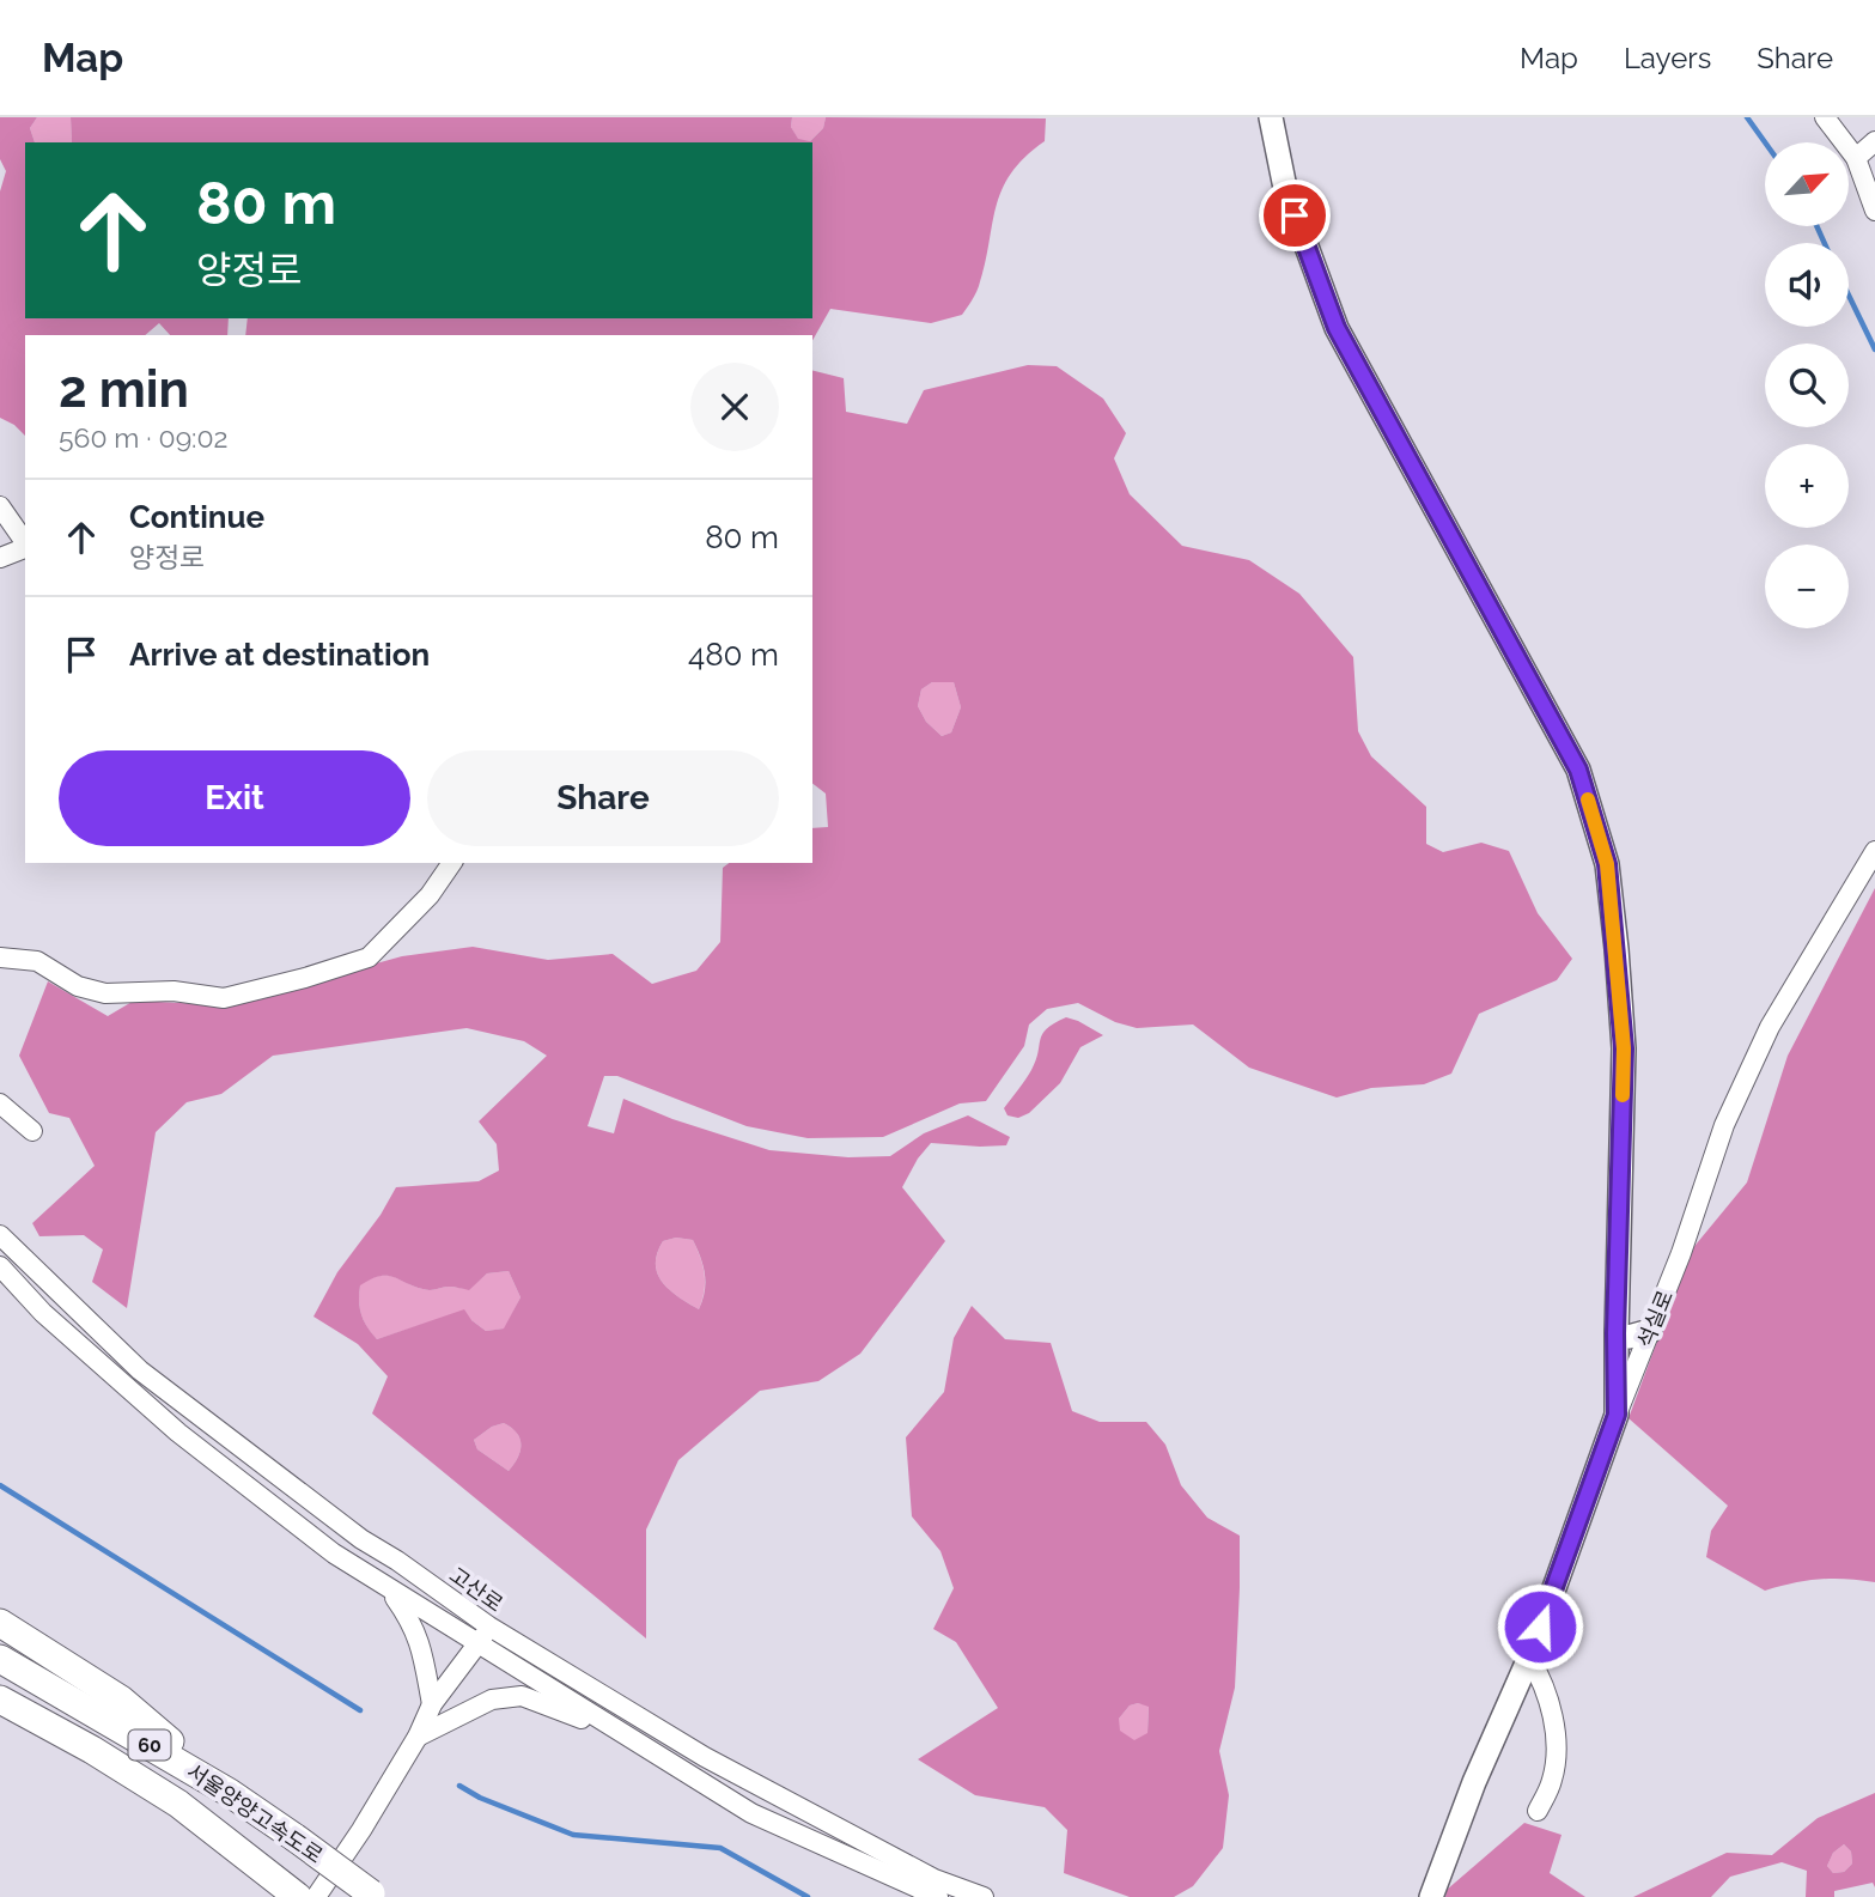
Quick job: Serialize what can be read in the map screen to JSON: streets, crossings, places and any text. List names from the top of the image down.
{
  "streets": {
    "highway": ["60", "서울양양고속도로"],
    "main road": ["석실로"],
    "street": ["고산로"]
  },
  "north": "top right",
  "page": {
    "header": "Map",
    "nav": ["Map", "Layers", "Share"],
    "map_buttons": ["+", "−"],
    "turn": ["80 m", "양정로"],
    "heading": ["2 min", "560 m · 09:02"],
    "list": [
      {
        "name": "Continue",
        "note": "양정로",
        "value": "80 m"
      },
      {
        "name": "Arrive at destination",
        "value": "480 m"
      }
    ],
    "buttons": ["Exit", "Share"]
  }
}
